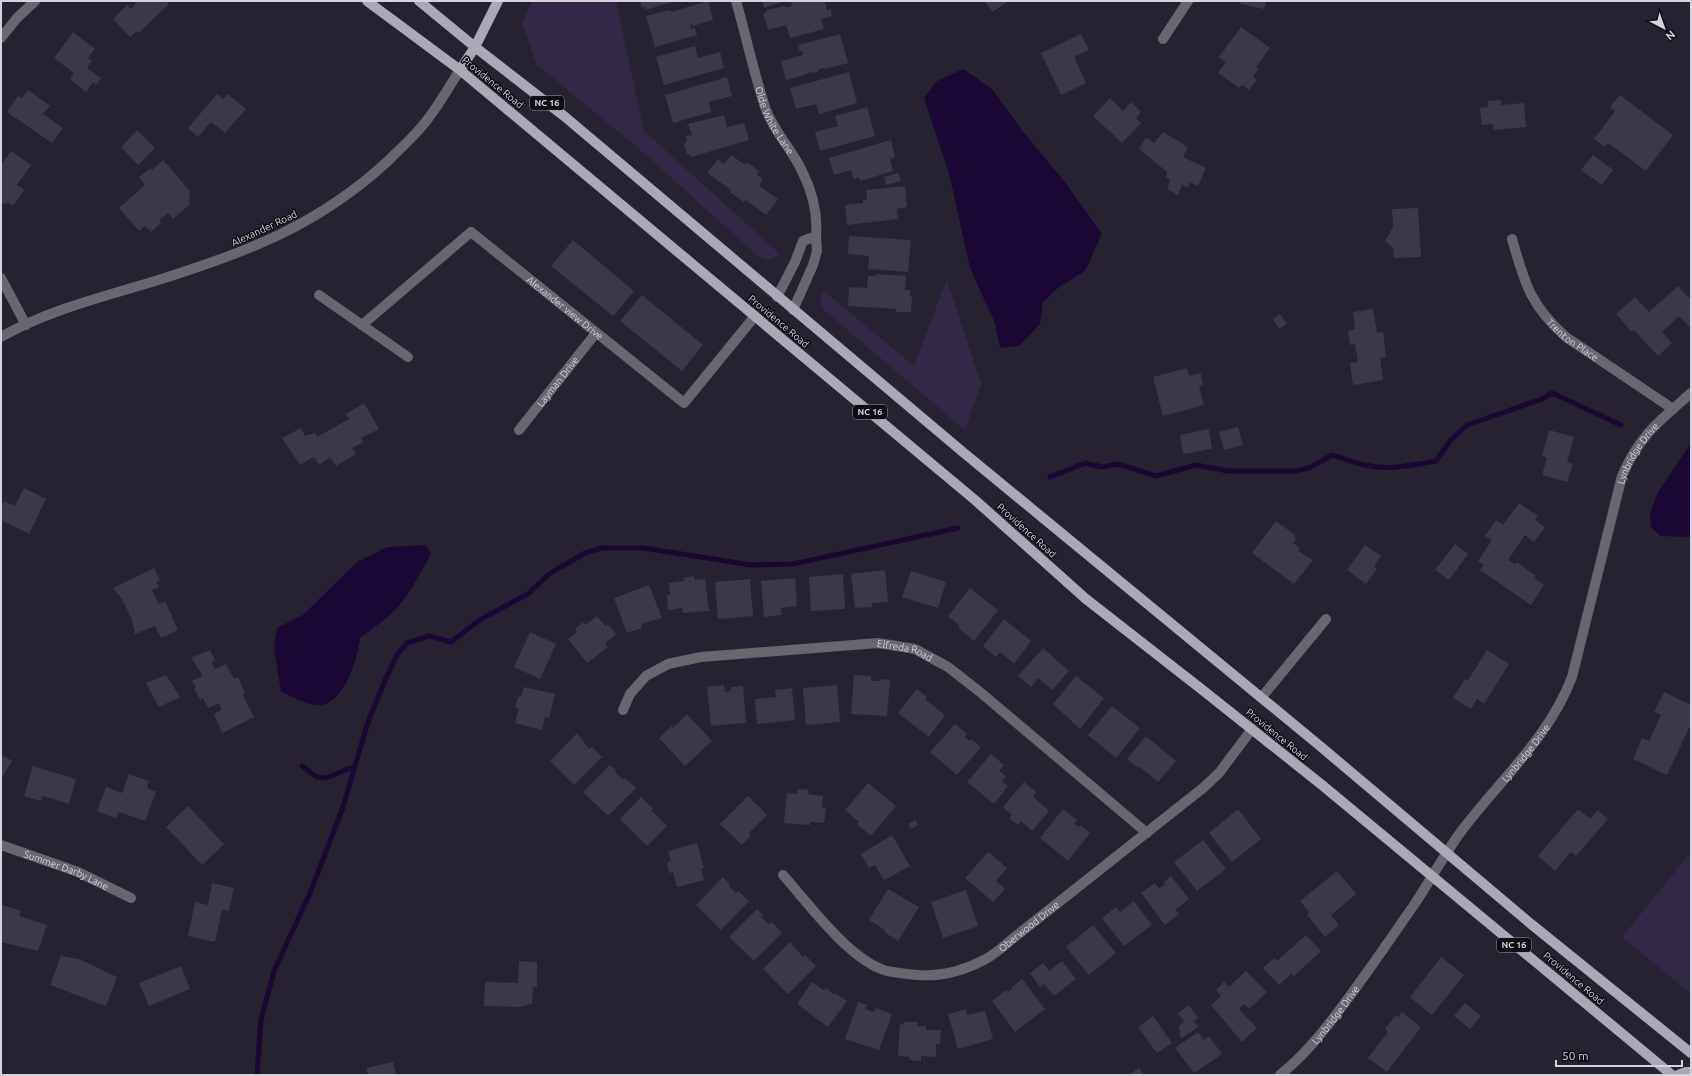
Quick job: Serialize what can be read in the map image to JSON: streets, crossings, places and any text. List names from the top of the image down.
{
  "streets": {
    "main road": ["Providence Road", "NC 16", "Alexander Road"],
    "street": [
      "Olde White Lane",
      "Alexander view Drive",
      "Trenton Place",
      "Layman Drive",
      "Lynbridge Drive",
      "Elfreda Road",
      "Summer Darby Lane",
      "Oberwood Drive"
    ]
  },
  "crossings": [
    ["Providence Road", "Olde White Lane"],
    ["Providence Road", "Alexander Road"],
    ["Providence Road", "Alexander view Drive"],
    ["Providence Road", "Lynbridge Drive"],
    ["Providence Road", "Oberwood Drive"],
    ["Alexander view Drive", "Layman Drive"],
    ["Trenton Place", "Lynbridge Drive"],
    ["Elfreda Road", "Oberwood Drive"]
  ],
  "scale_bar": "50 m",
  "north": "bottom right"
}
